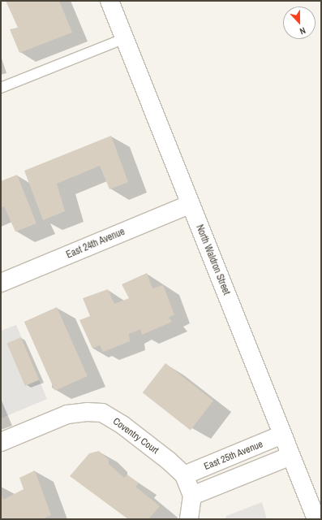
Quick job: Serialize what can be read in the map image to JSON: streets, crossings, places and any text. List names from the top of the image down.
{
  "streets": {
    "street": [
      "East 24th Avenue",
      "North Waldron Street",
      "Coventry Court",
      "East 25th Avenue"
    ]
  },
  "crossings": [
    ["East 24th Avenue", "North Waldron Street"],
    ["North Waldron Street", "East 25th Avenue"],
    ["Coventry Court", "East 25th Avenue"]
  ],
  "north": "bottom"
}
